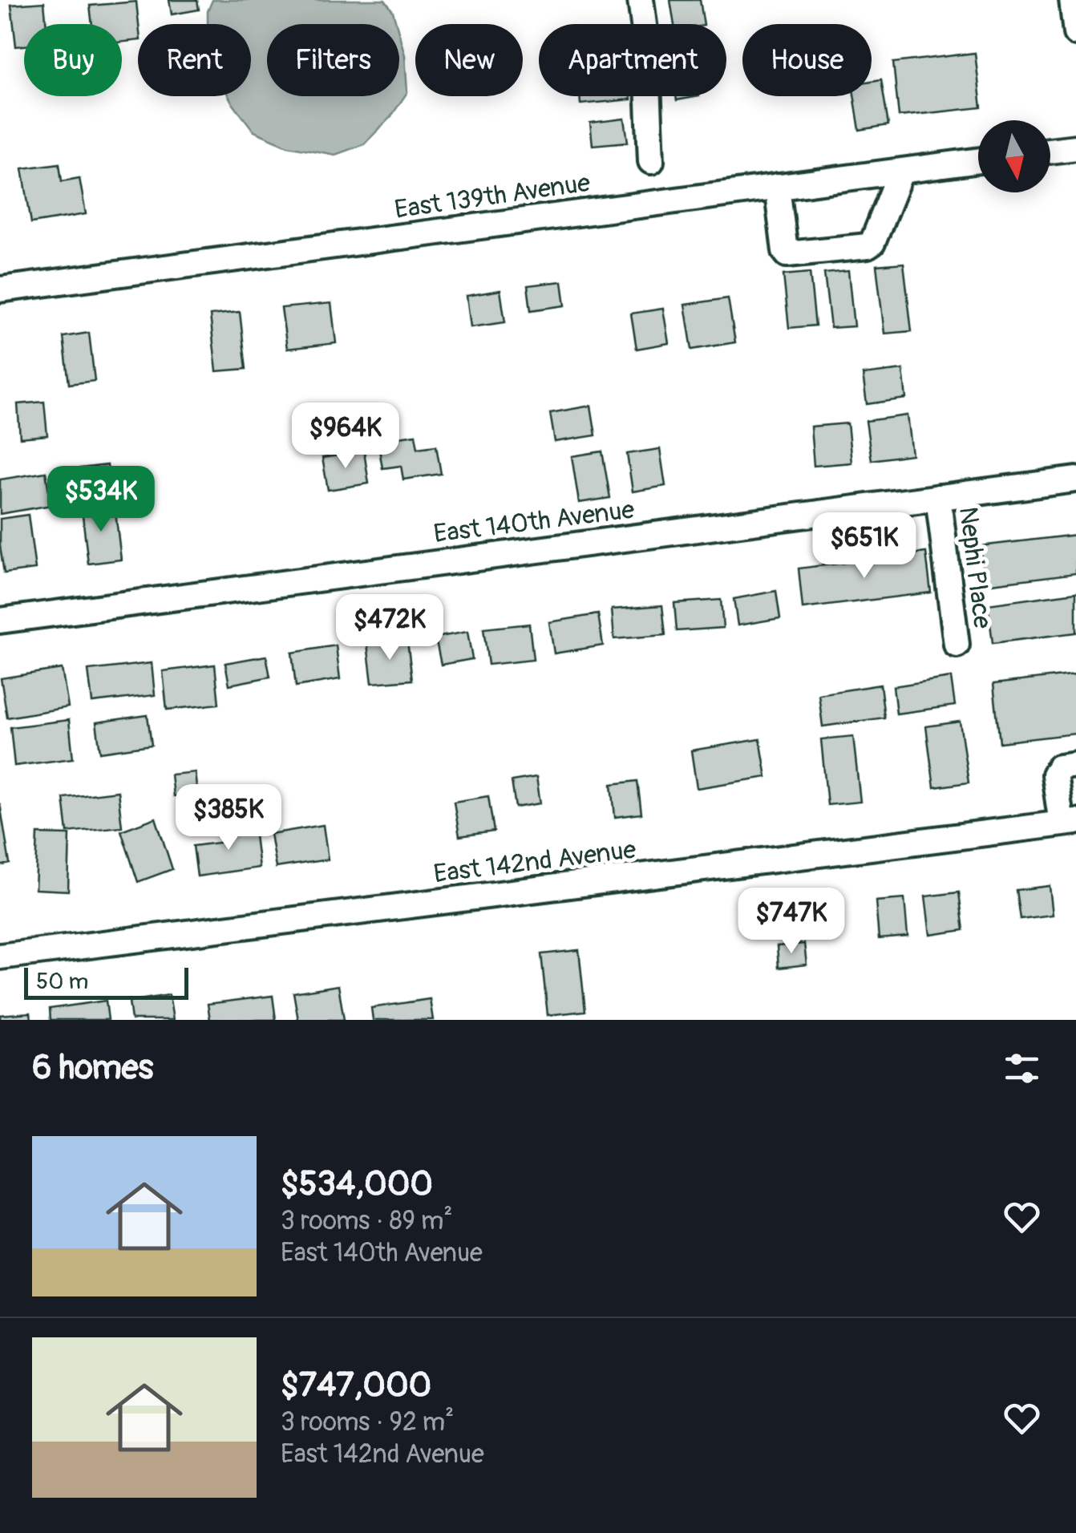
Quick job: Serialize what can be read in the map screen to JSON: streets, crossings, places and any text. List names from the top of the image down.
{
  "streets": {
    "street": [
      "East 139th Avenue",
      "East 140th Avenue",
      "Nephi Place",
      "East 142nd Avenue"
    ]
  },
  "crossings": [
    ["East 140th Avenue", "Nephi Place"]
  ],
  "scale_bar": "50 m",
  "north": "bottom",
  "page": {
    "chip": [
      "Buy",
      "Rent",
      "Filters",
      "New",
      "Apartment",
      "House"
    ],
    "price": [
      "$964K",
      "$534K",
      "$651K",
      "$472K",
      "$385K",
      "$747K"
    ],
    "scale": "50 m",
    "heading": "6 homes",
    "list": [
      {
        "name": "$534,000",
        "note": "3 rooms · 89 m² · East 140th Avenue"
      },
      {
        "name": "$747,000",
        "note": "3 rooms · 92 m² · East 142nd Avenue"
      }
    ]
  }
}
